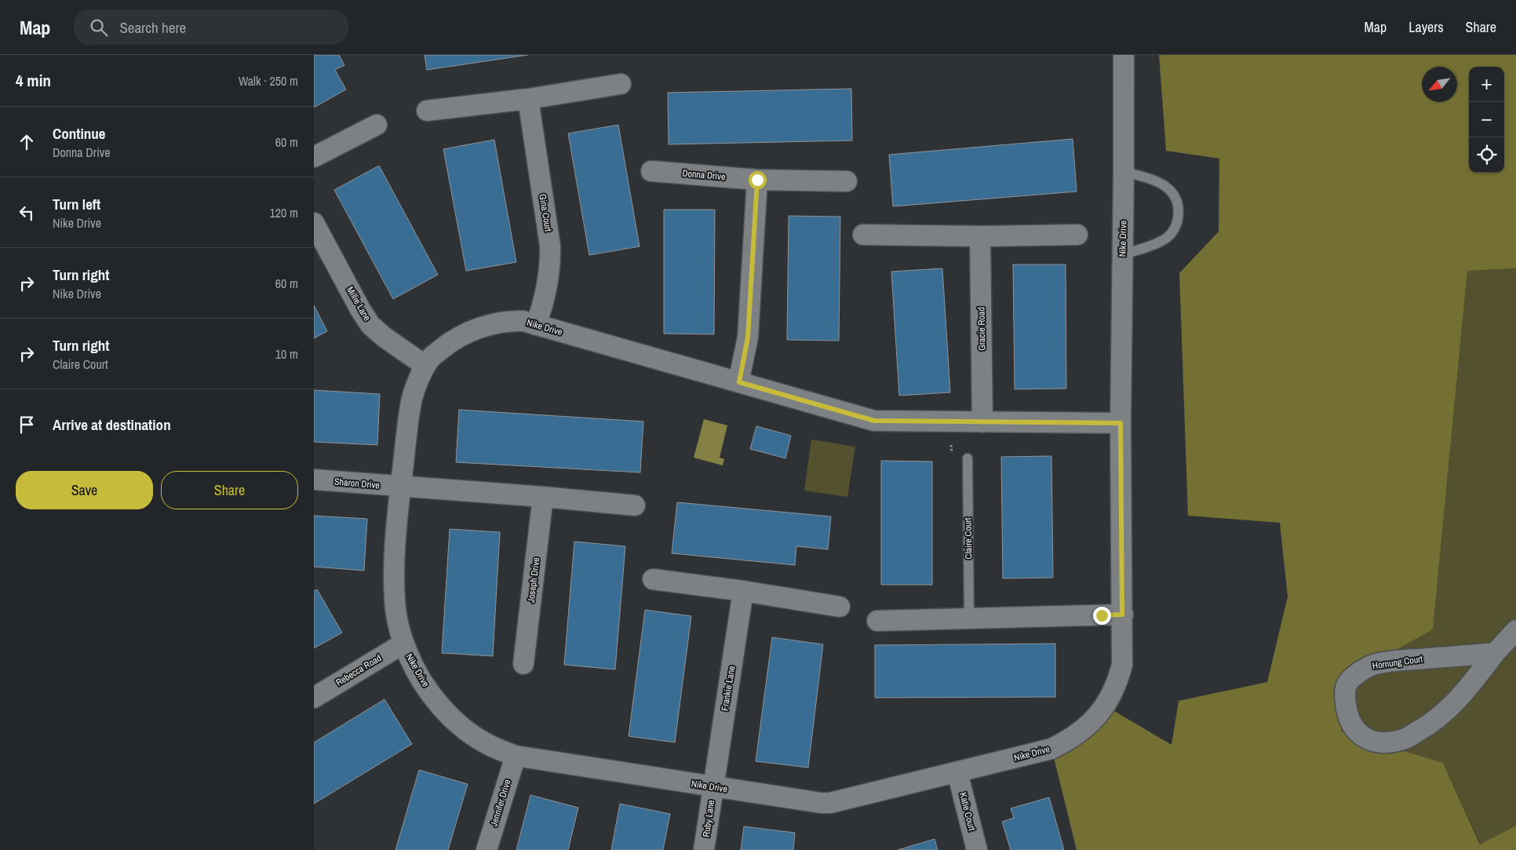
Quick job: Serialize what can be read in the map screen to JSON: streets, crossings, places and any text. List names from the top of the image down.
{
  "streets": {
    "street": [
      "Donna Drive",
      "Gina Court",
      "Nike Drive",
      "Millie Lane",
      "Gracie Road",
      "Sharon Drive",
      "Joseph Drive",
      "Hornung Court",
      "Rebecca Road",
      "Frankie Lane",
      "Jennifer Drive",
      "Katie Court",
      "Ruby Lane"
    ],
    "lane": ["Claire Court"]
  },
  "crossings": [
    ["Gina Court", "Nike Drive"],
    ["Nike Drive", "Millie Lane"],
    ["Nike Drive", "Gracie Road"],
    ["Nike Drive", "Sharon Drive"],
    ["Nike Drive", "Rebecca Road"],
    ["Nike Drive", "Frankie Lane"],
    ["Nike Drive", "Jennifer Drive"],
    ["Nike Drive", "Katie Court"],
    ["Nike Drive", "Ruby Lane"],
    ["Frankie Lane", "Ruby Lane"]
  ],
  "north": "bottom left",
  "page": {
    "header": "Map",
    "search": "Search here",
    "nav": ["Map", "Layers", "Share"],
    "heading": ["4 min", "Walk · 250 m"],
    "map_buttons": ["+", "−"],
    "list": [
      ["Continue", "Donna Drive", "60 m"],
      ["Turn left", "Nike Drive", "120 m"],
      ["Turn right", "Nike Drive", "60 m"],
      ["Turn right", "Claire Court", "10 m"],
      "Arrive at destination"
    ],
    "buttons": ["Save", "Share"]
  }
}
